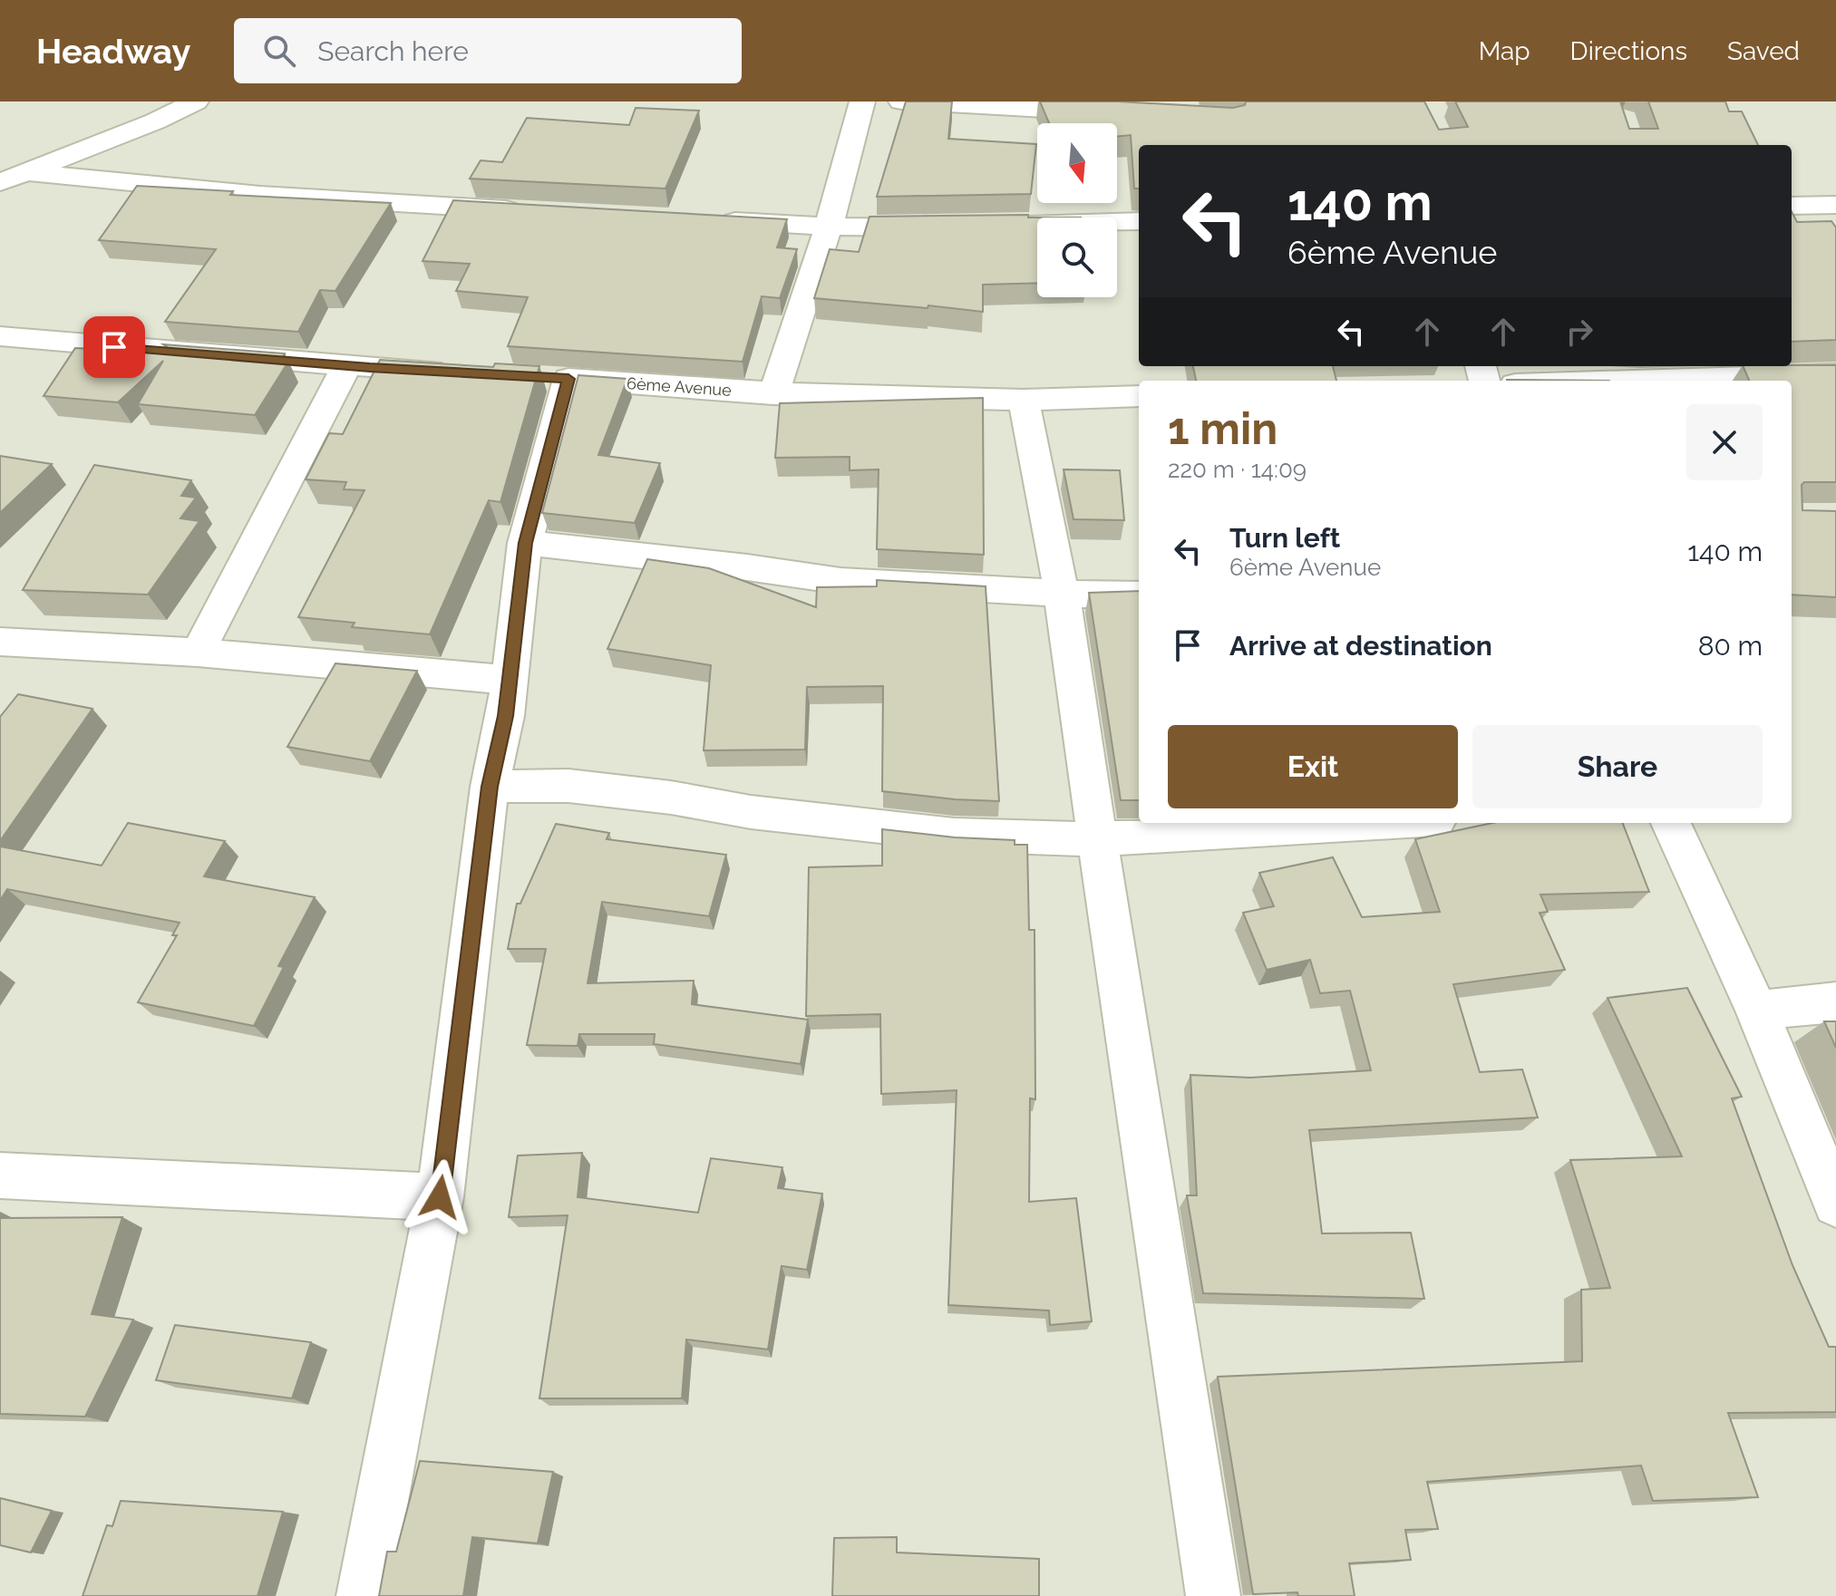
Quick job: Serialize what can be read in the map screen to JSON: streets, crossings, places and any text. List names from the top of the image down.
{
  "streets": {
    "street": ["6ème Avenue"]
  },
  "north": "bottom",
  "page": {
    "header": "Headway",
    "search": "Search here",
    "nav": ["Map", "Directions", "Saved"],
    "turn": ["140 m", "6ème Avenue"],
    "heading": ["1 min", "220 m · 14:09"],
    "list": [
      {
        "name": "Turn left",
        "note": "6ème Avenue",
        "value": "140 m"
      },
      {
        "name": "Arrive at destination",
        "value": "80 m"
      }
    ],
    "buttons": ["Exit", "Share"]
  }
}
